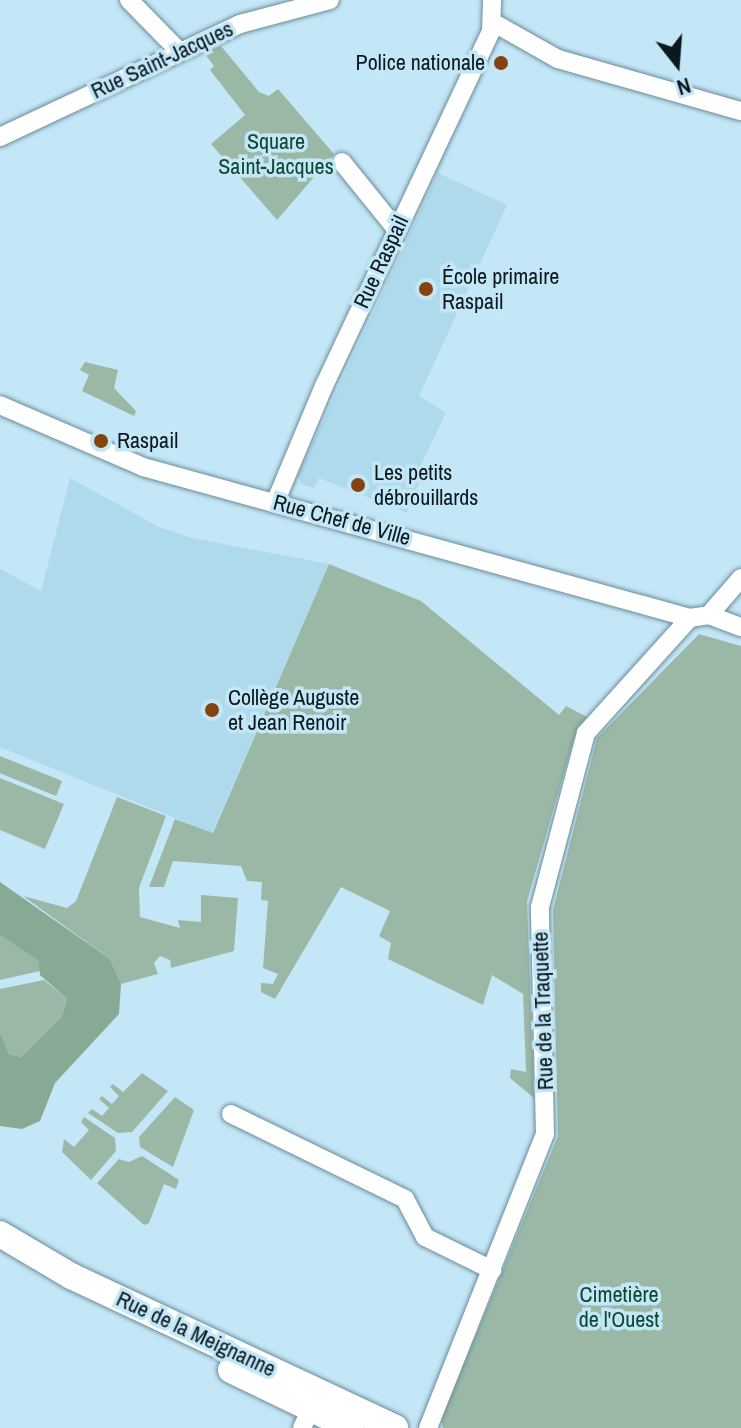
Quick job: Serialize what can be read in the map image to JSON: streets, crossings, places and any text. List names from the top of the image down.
{
  "streets": {
    "main road": ["Rue de la Meignanne"],
    "street": [
      "Rue Saint-Jacques",
      "Rue Raspail",
      "Rue Chef de Ville",
      "Rue de la Traquette"
    ]
  },
  "crossings": [
    ["Rue Raspail", "Rue Chef de Ville"],
    ["Rue Chef de Ville", "Rue de la Traquette"]
  ],
  "parks": ["Square Saint-Jacques", "Cimetière de l'Ouest"],
  "places": [
    "Police nationale",
    "École primaire Raspail",
    "Raspail",
    "Les petits débrouillards",
    "Collège Auguste et Jean Renoir"
  ],
  "north": "bottom"
}
